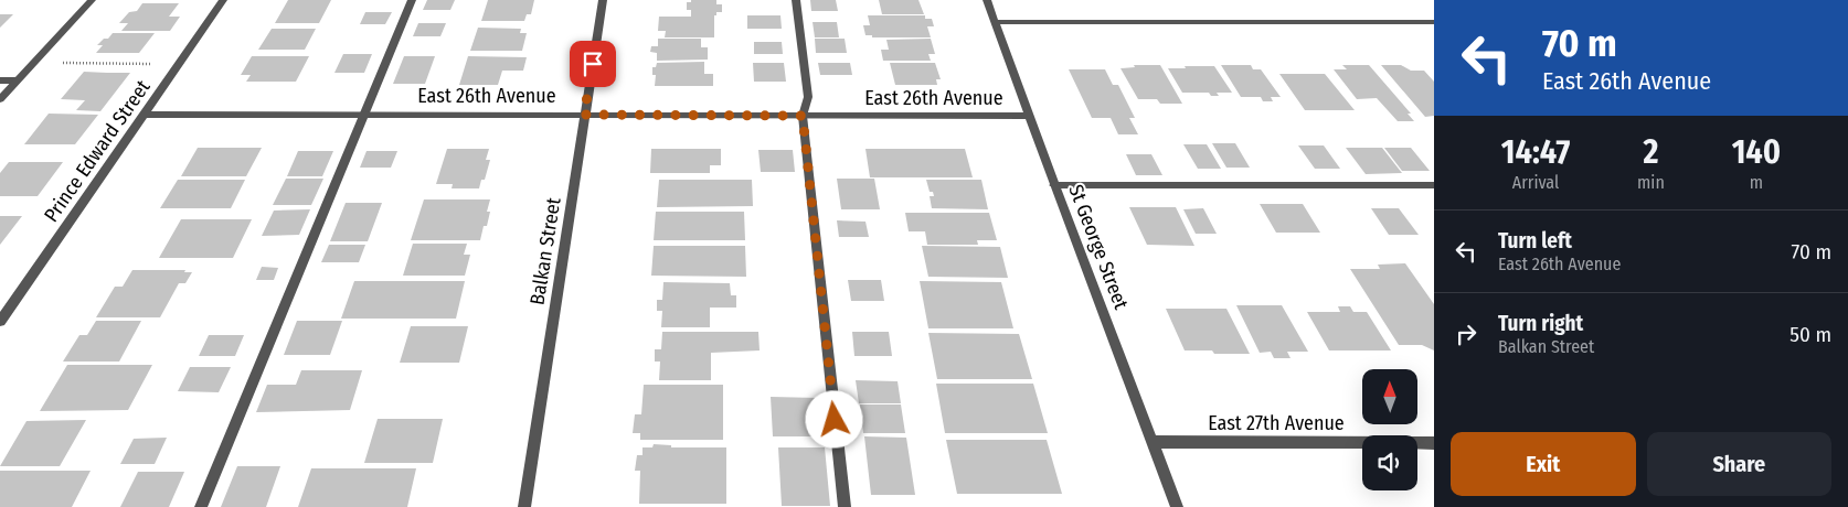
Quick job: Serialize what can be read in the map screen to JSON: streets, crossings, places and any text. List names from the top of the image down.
{
  "streets": {
    "street": [
      "East 26th Avenue",
      "Prince Edward Street",
      "St George Street",
      "Balkan Street",
      "East 27th Avenue"
    ]
  },
  "crossings": [
    ["East 26th Avenue", "Prince Edward Street"],
    ["East 26th Avenue", "St George Street"],
    ["East 26th Avenue", "Balkan Street"],
    ["St George Street", "East 27th Avenue"]
  ],
  "north": "top",
  "page": {
    "turn": ["70 m", "East 26th Avenue"],
    "eta": [
      "14:47",
      "Arrival",
      "2",
      "min",
      "140",
      "m"
    ],
    "list": [
      {
        "name": "Turn left",
        "note": "East 26th Avenue",
        "value": "70 m"
      },
      {
        "name": "Turn right",
        "note": "Balkan Street",
        "value": "50 m"
      }
    ],
    "buttons": ["Exit", "Share"]
  }
}
